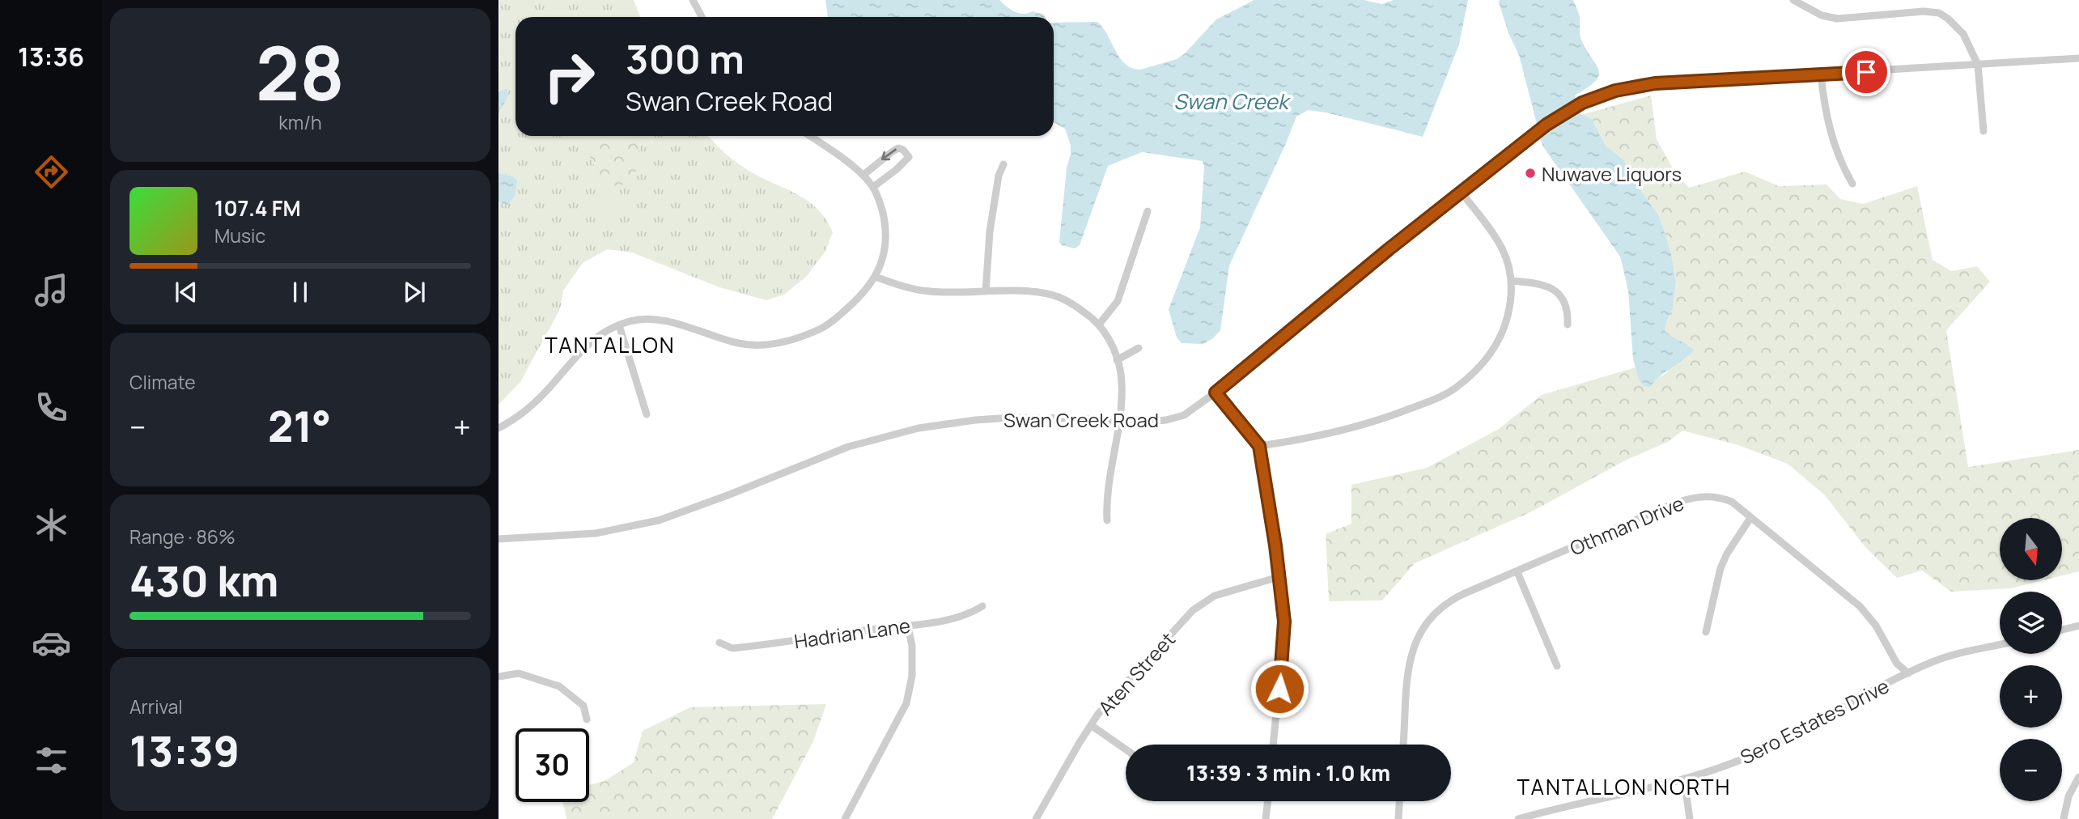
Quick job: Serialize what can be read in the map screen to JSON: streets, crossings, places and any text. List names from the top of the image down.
{
  "streets": {
    "street": [
      "Swan Creek Road",
      "Othman Drive",
      "Hadrian Lane",
      "Aten Street",
      "Sero Estates Drive"
    ]
  },
  "crossings": [
    ["Othman Drive", "Sero Estates Drive"]
  ],
  "districts": ["TANTALLON", "TANTALLON NORTH"],
  "water": ["Swan Creek"],
  "places": ["Nuwave Liquors"],
  "north": "bottom",
  "page": {
    "tabs": "13:36",
    "tile": [
      ["28", "km/h"],
      "Climate",
      ["Range · 86%", "430 km"],
      ["Arrival", "13:39"]
    ],
    "turn": ["300 m", "Swan Creek Road"],
    "song": ["107.4 FM", "Music"],
    "heat": ["−", "21°", "+"],
    "map_buttons": ["+", "−"],
    "limit": "30",
    "trip": "13:39 · 3 min · 1.0 km"
  }
}
